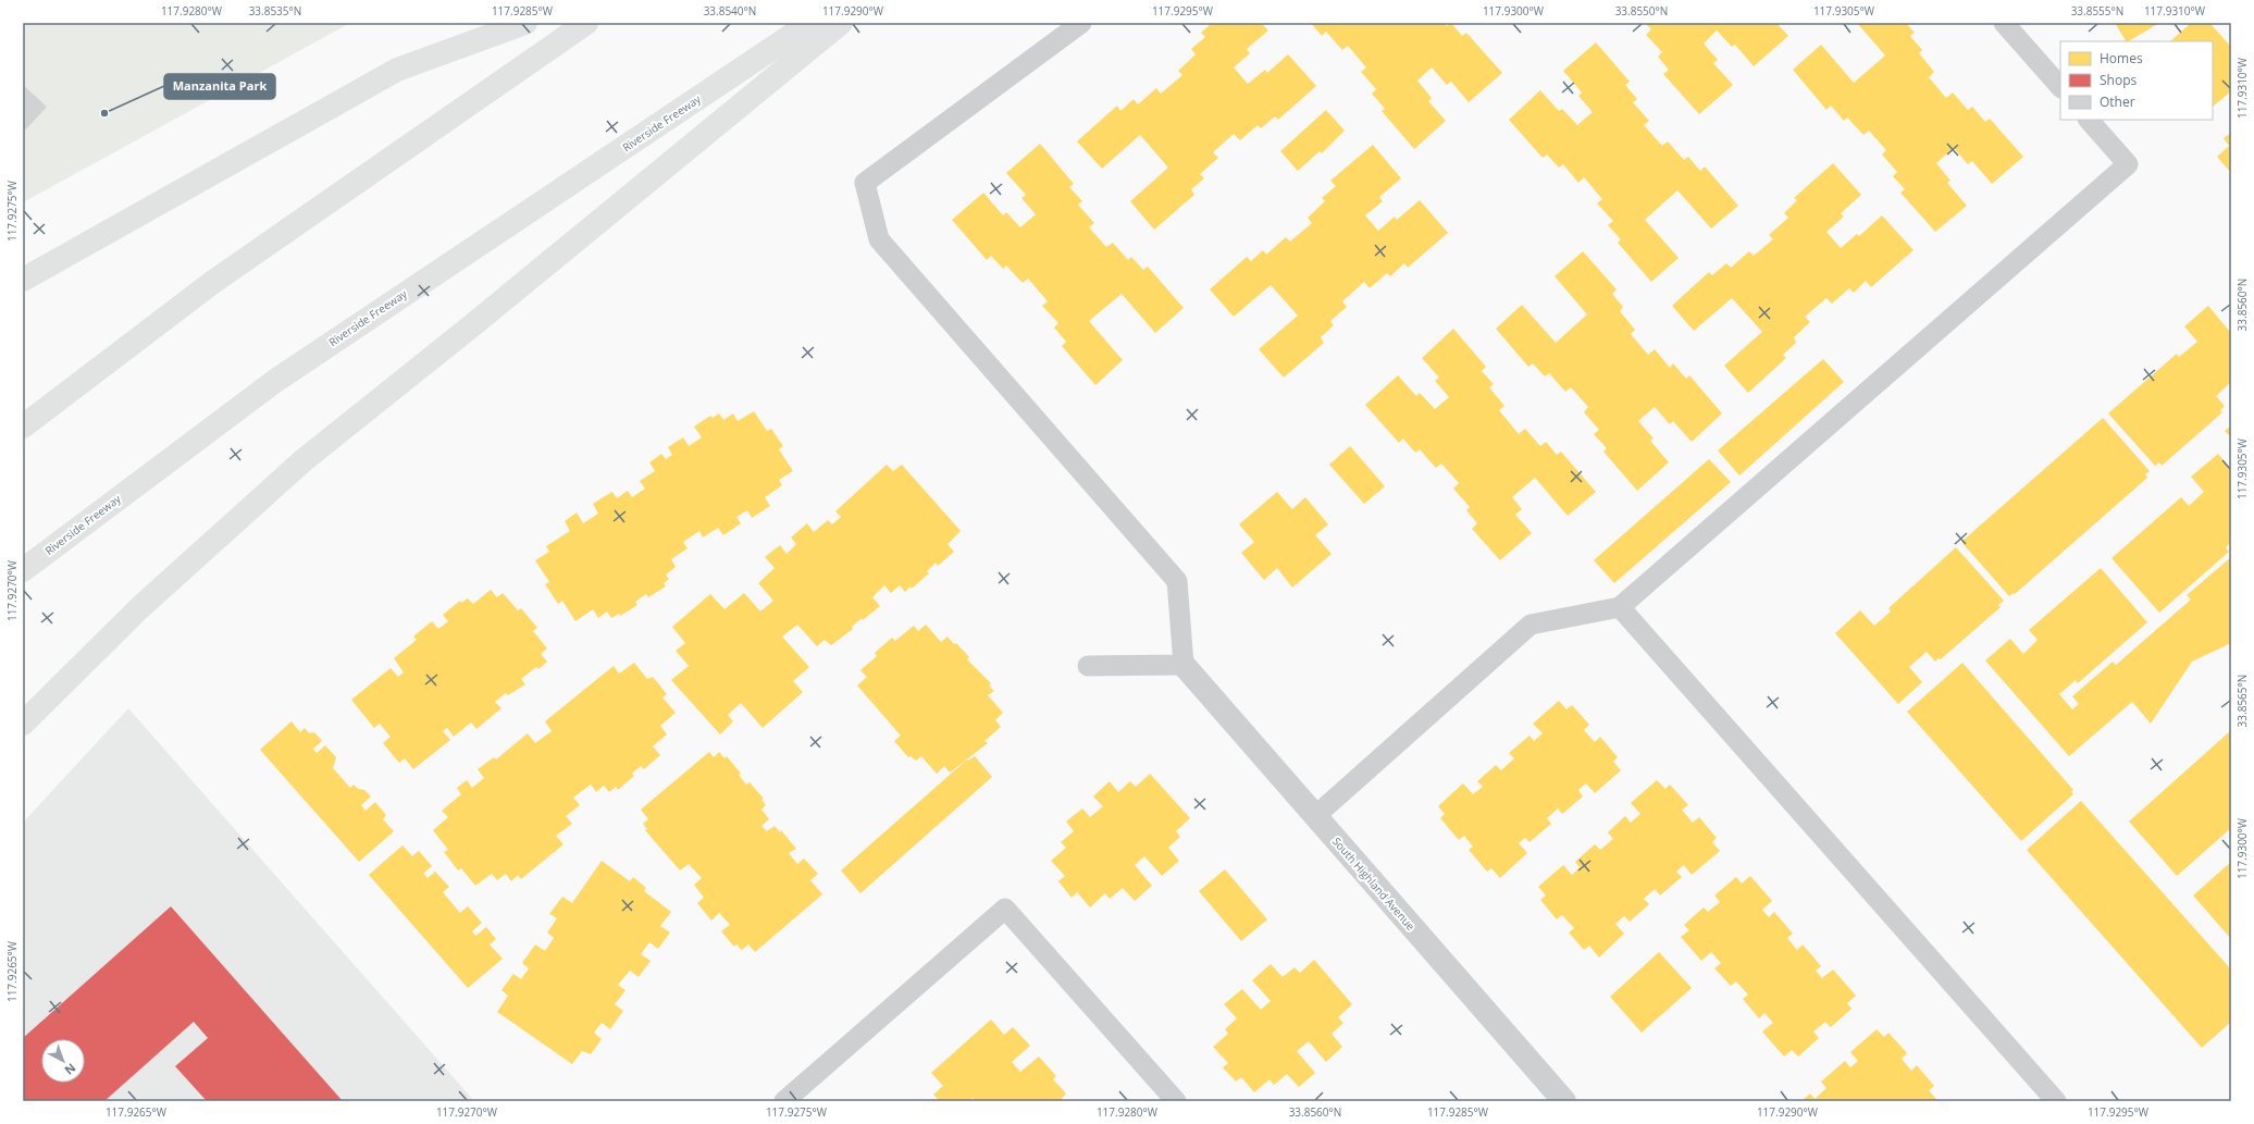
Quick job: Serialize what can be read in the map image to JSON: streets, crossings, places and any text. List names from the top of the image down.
{
  "streets": {
    "highway": ["Riverside Freeway"],
    "street": ["South Highland Avenue"]
  },
  "places": ["Manzanita Park"],
  "legend": ["Homes", "Shops", "Other"],
  "north": "bottom right",
  "coordinates": [
    "117.9280°W",
    "33.8535°N",
    "117.9285°W",
    "33.8540°N",
    "117.9290°W",
    "117.9295°W",
    "117.9300°W",
    "33.8550°N",
    "117.9305°W",
    "33.8555°N",
    "117.9310°W",
    "117.9275°W",
    "33.8560°N",
    "117.9270°W",
    "33.8565°N",
    "117.9265°W"
  ]
}
